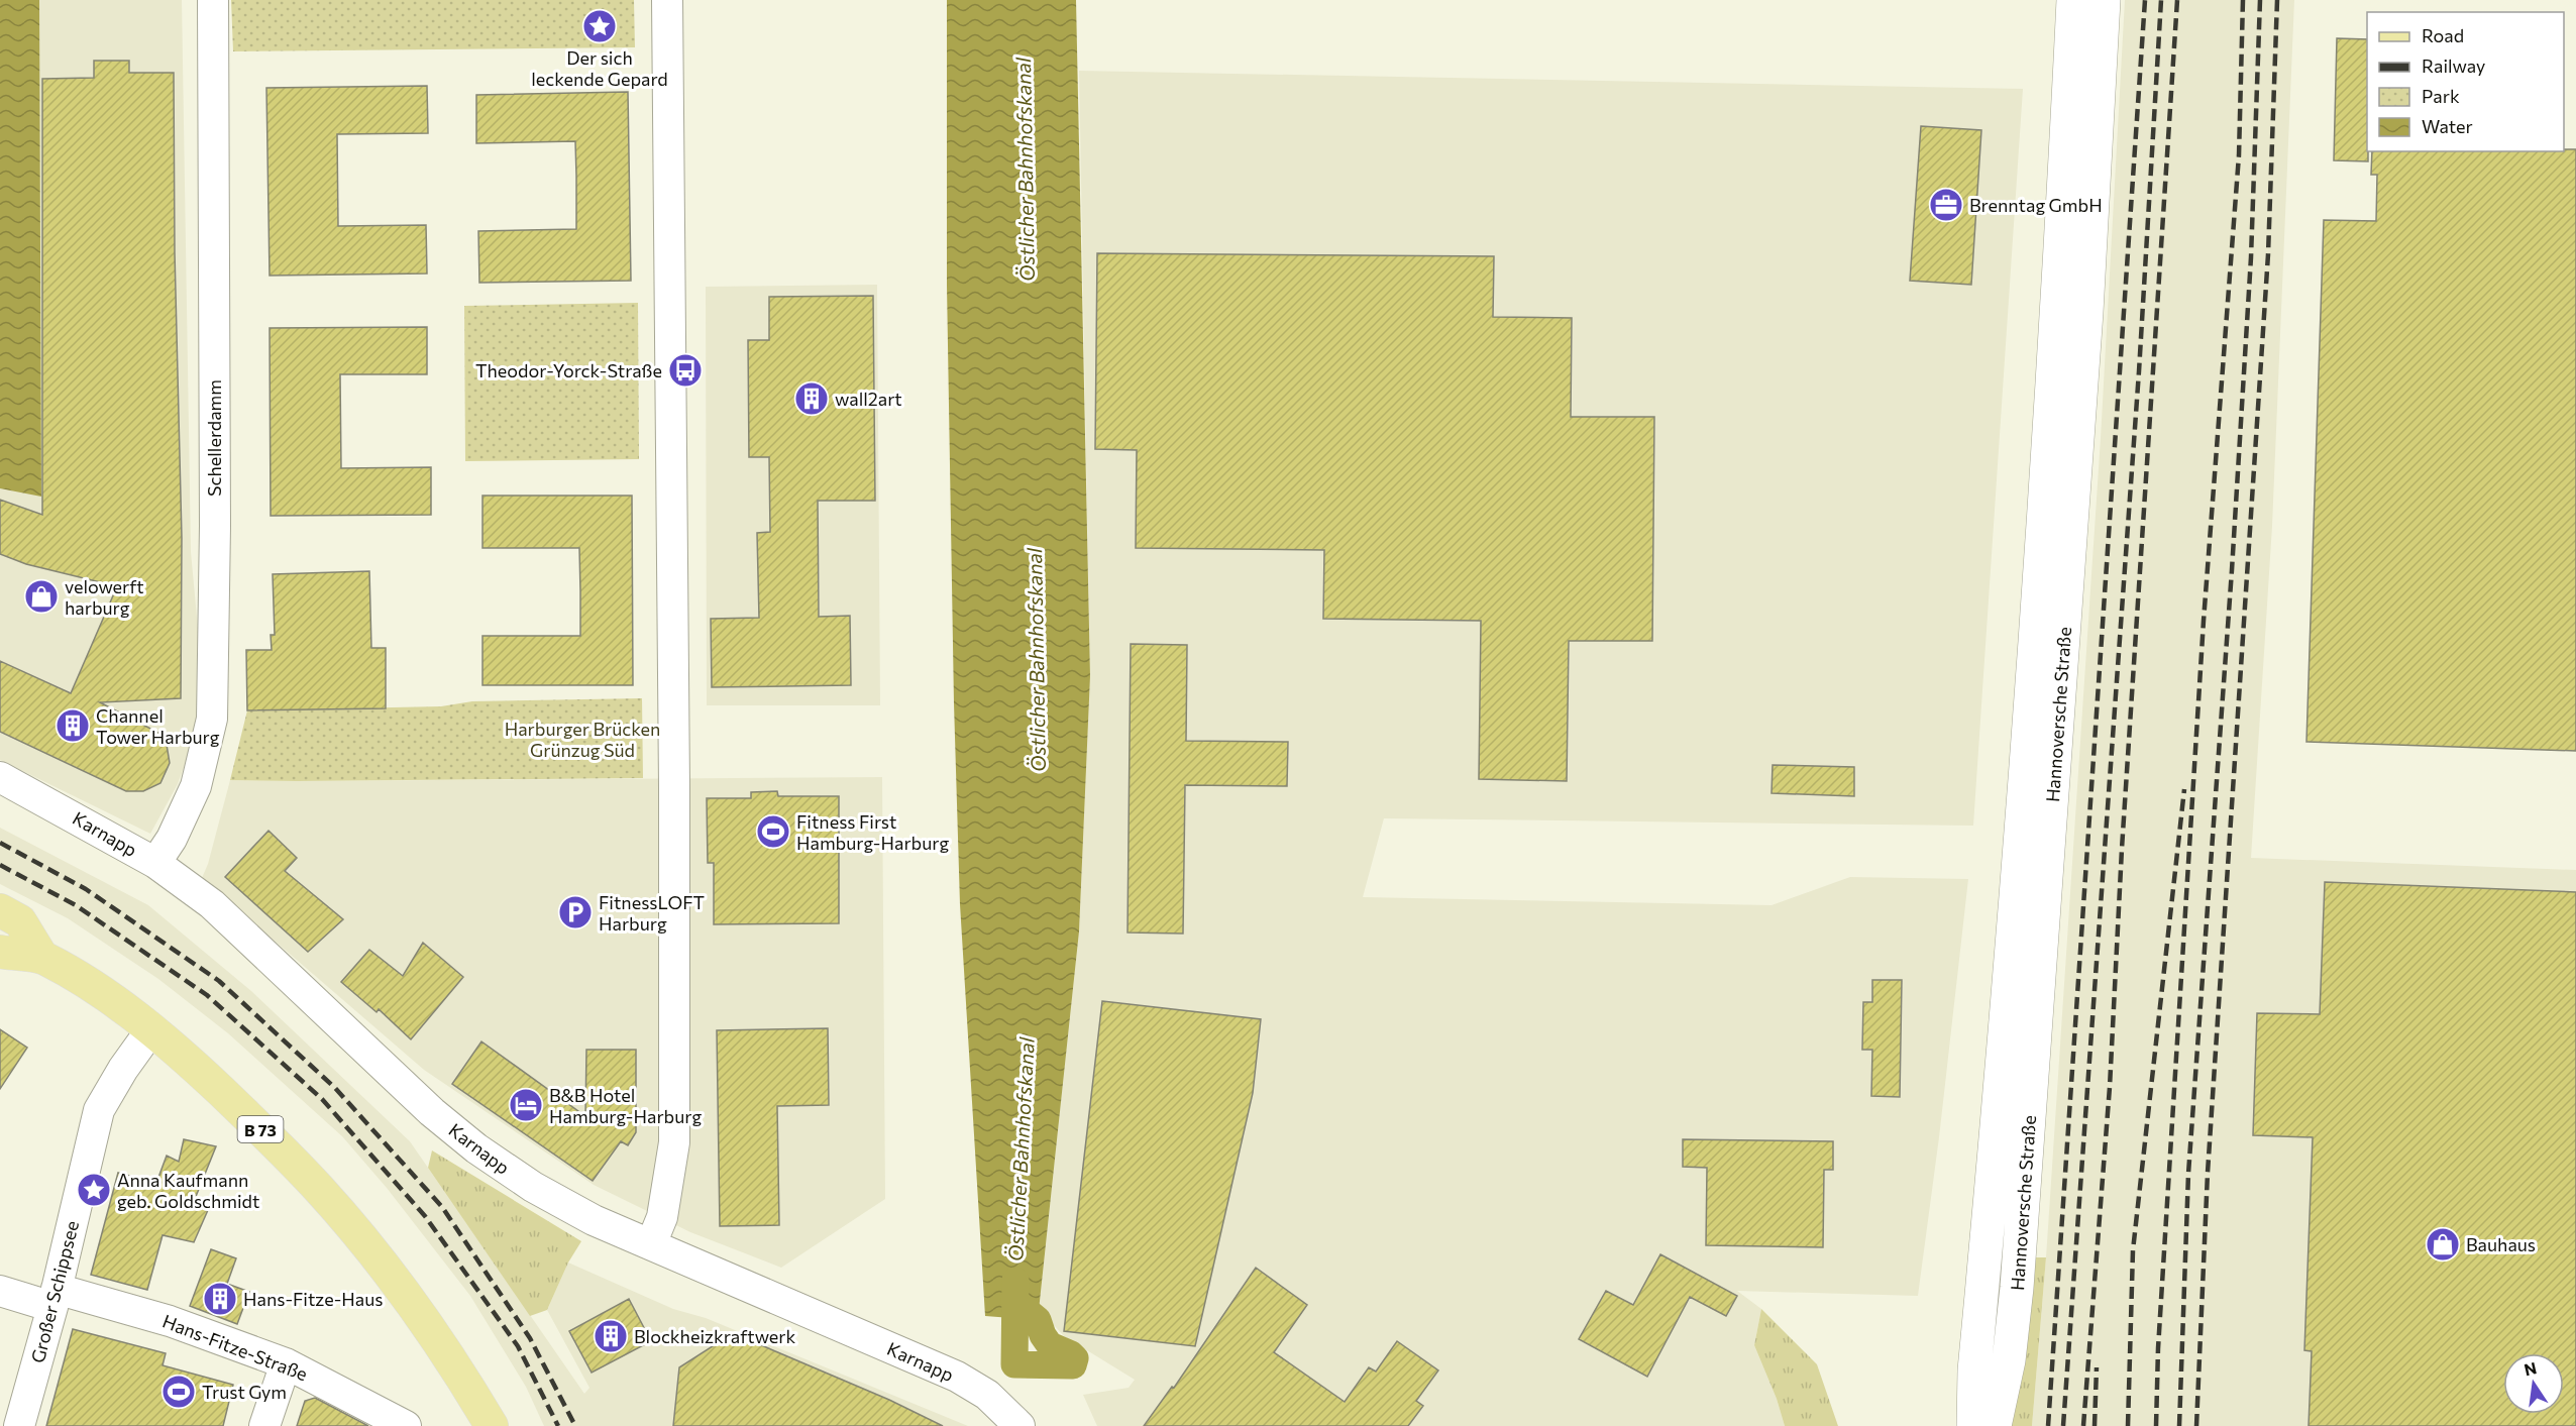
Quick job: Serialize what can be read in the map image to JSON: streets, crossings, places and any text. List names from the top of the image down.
{
  "streets": {
    "main road": ["Hannoversche Straße", "B 73"],
    "street": [
      "Schellerdamm",
      "Karnapp",
      "Großer Schippsee",
      "Hans-Fitze-Straße"
    ]
  },
  "crossings": [
    ["Schellerdamm", "Karnapp"],
    ["B 73", "Großer Schippsee"],
    ["Großer Schippsee", "Hans-Fitze-Straße"]
  ],
  "water": ["Östlicher Bahnhofskanal"],
  "parks": ["Harburger Brücken Grünzug Süd"],
  "places": {
    "place": ["Der sich leckende Gepard", "Anna Kaufmann geb. Goldschmidt"],
    "office": ["Brenntag GmbH"],
    "bus stop": ["Theodor-Yorck-Straße"],
    "building": [
      "wall2art",
      "Channel Tower Harburg",
      "Hans-Fitze-Haus",
      "Blockheizkraftwerk"
    ],
    "shop": ["velowerft harburg", "Bauhaus"],
    "sports": ["Fitness First Hamburg-Harburg", "Trust Gym"],
    "parking": ["FitnessLOFT Harburg"],
    "hotel": ["B&B Hotel Hamburg-Harburg"]
  },
  "legend": [
    "Road",
    "Railway",
    "Park",
    "Water"
  ],
  "north": "top"
}
